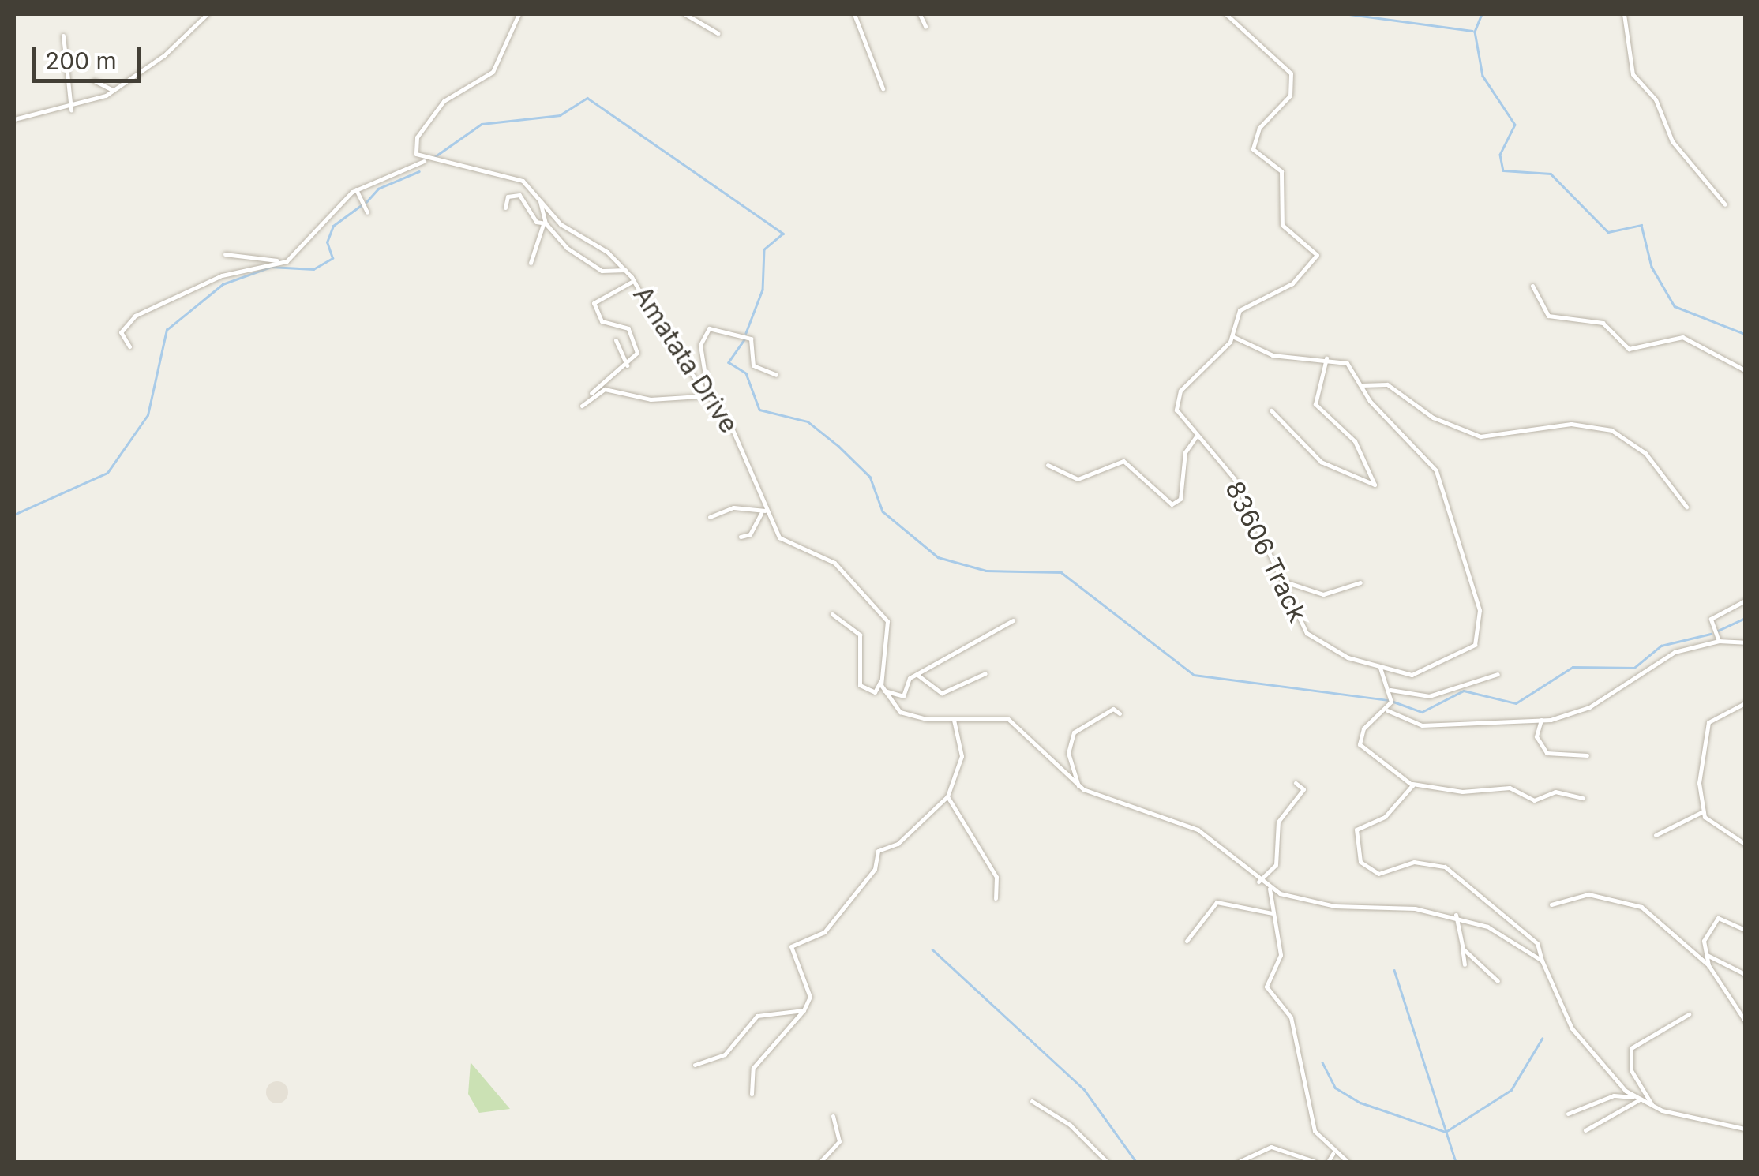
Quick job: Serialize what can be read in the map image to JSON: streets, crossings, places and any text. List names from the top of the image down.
{
  "streets": {
    "street": ["Amatata Drive", "83606 Track"]
  },
  "scale_bar": "200 m"
}
